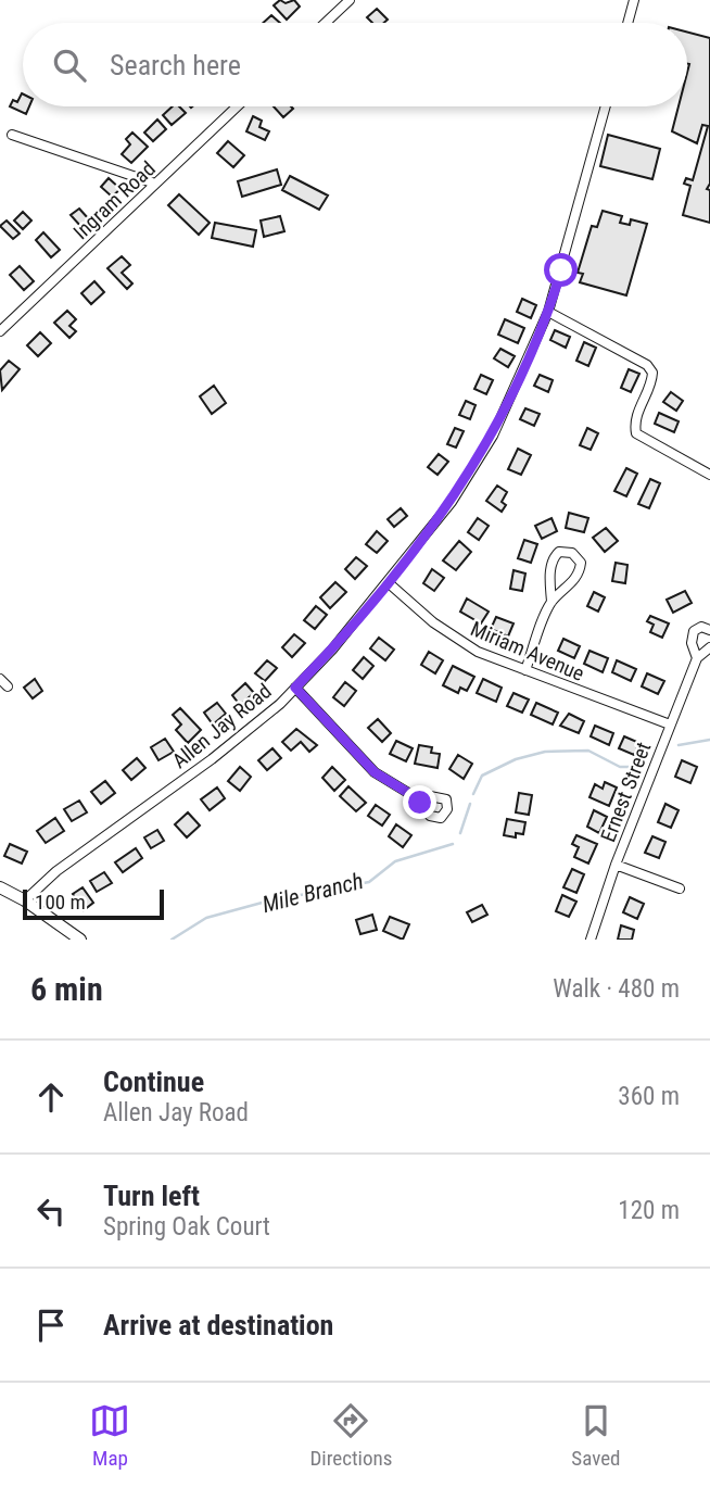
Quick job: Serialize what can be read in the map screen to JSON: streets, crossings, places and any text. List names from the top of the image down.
{
  "streets": {
    "street": [
      "Ingram Road",
      "Miriam Avenue",
      "Allen Jay Road",
      "Ernest Street"
    ]
  },
  "crossings": [
    ["Miriam Avenue", "Allen Jay Road"],
    ["Miriam Avenue", "Ernest Street"]
  ],
  "water": ["Mile Branch"],
  "scale_bar": "100 m",
  "page": {
    "search": "Search here",
    "scale": "100 m",
    "heading": ["6 min", "Walk · 480 m"],
    "list": [
      ["Continue", "Allen Jay Road", "360 m"],
      ["Turn left", "Spring Oak Court", "120 m"],
      "Arrive at destination"
    ],
    "nav": ["Map", "Directions", "Saved"]
  }
}
